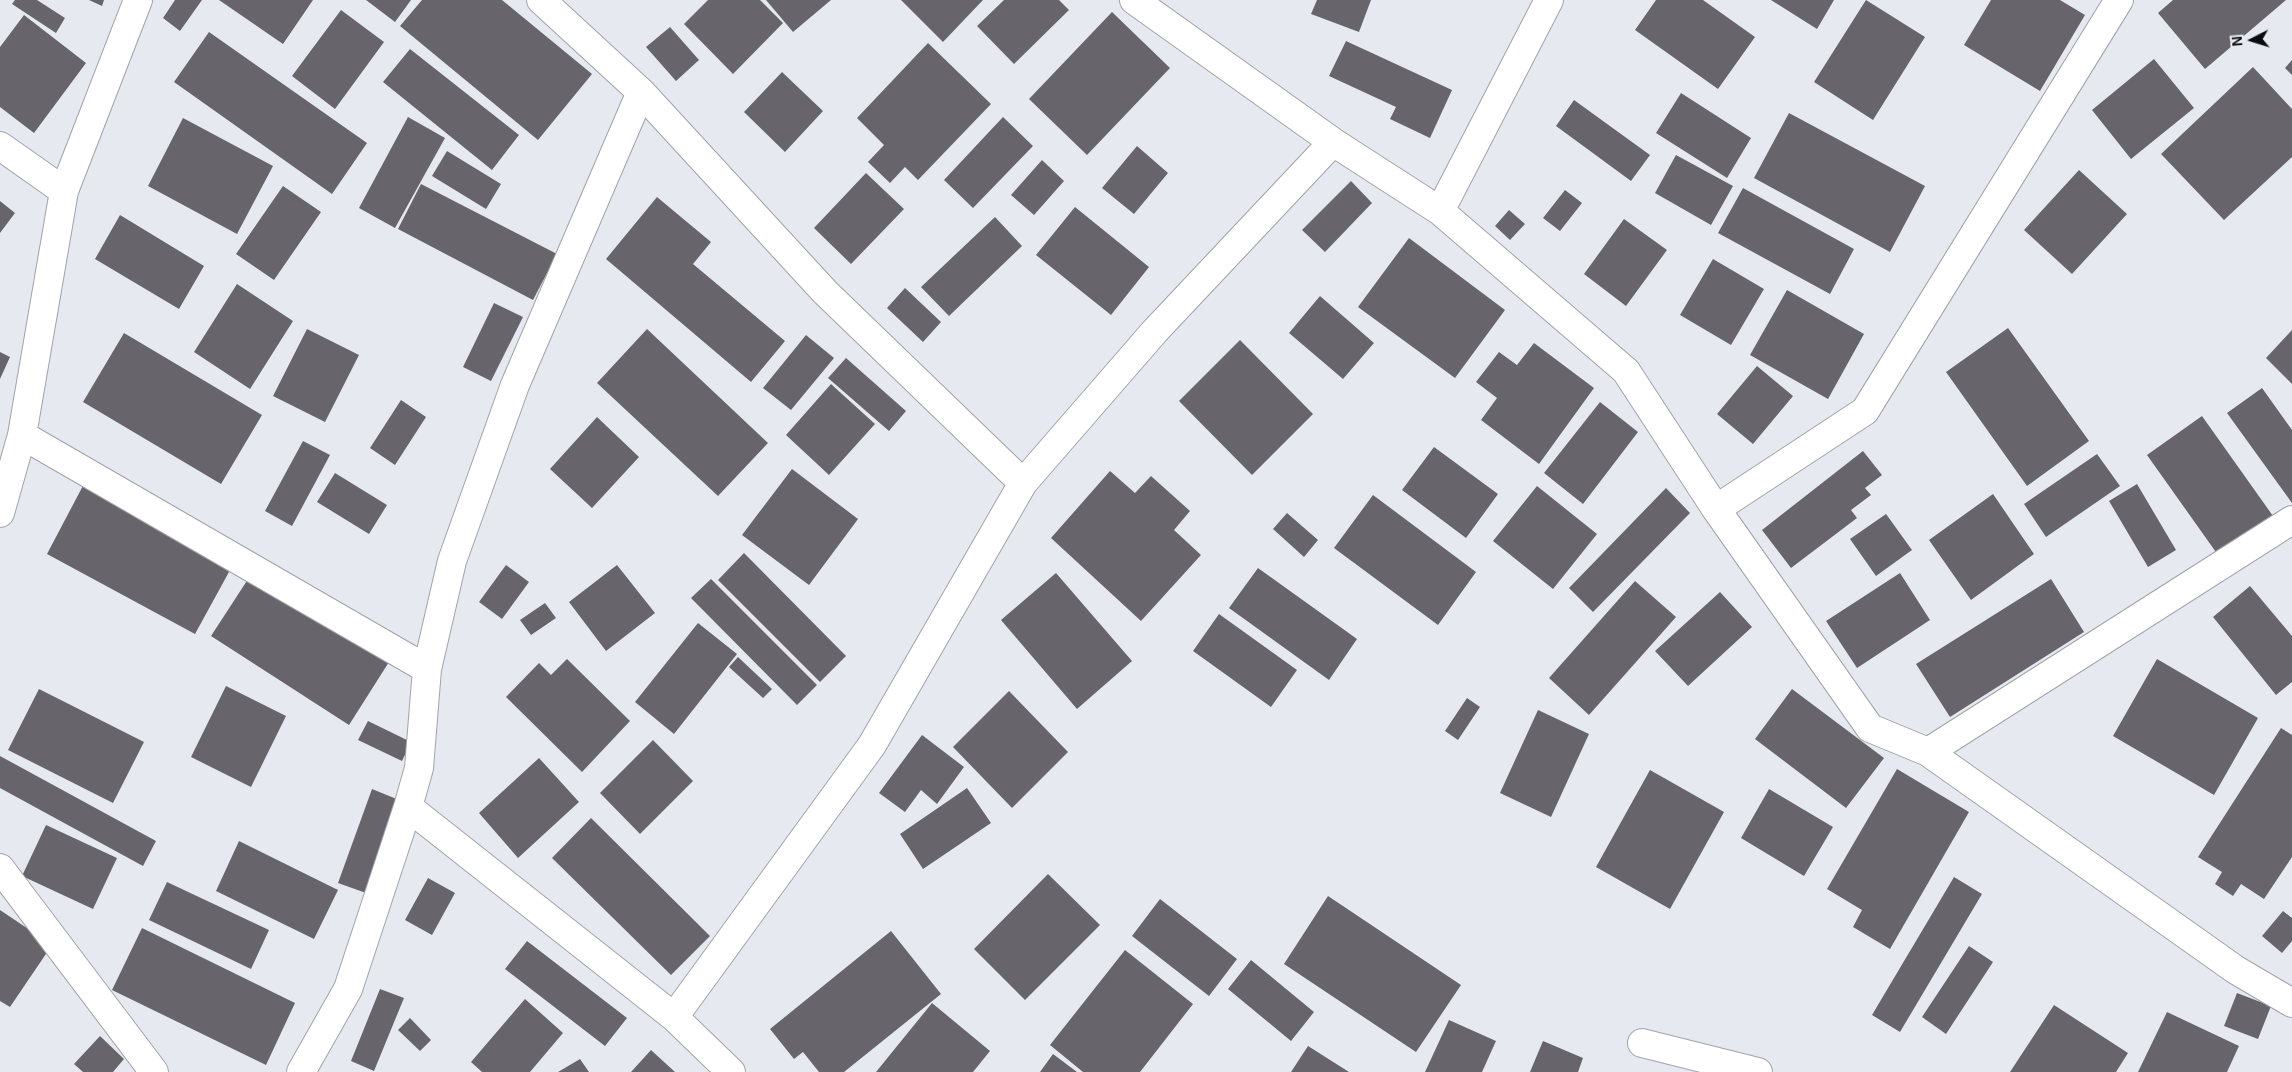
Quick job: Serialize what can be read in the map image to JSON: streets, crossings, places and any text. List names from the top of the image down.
{
  "north": "left"
}
